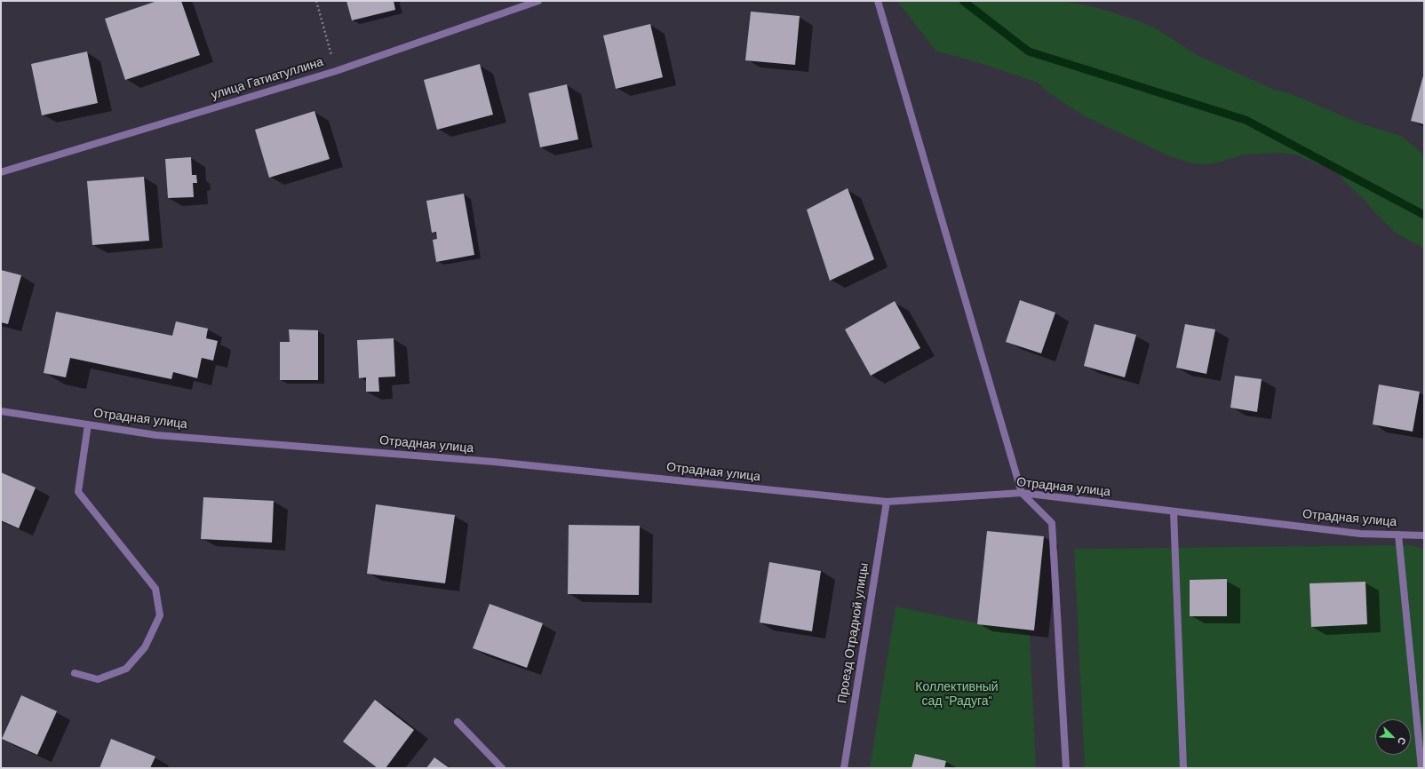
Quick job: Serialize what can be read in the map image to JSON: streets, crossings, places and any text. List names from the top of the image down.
{
  "streets": {
    "street": ["улица Гатиатуллина", "Отрадная улица", "Проезд Отрадной улицы"]
  },
  "crossings": [
    ["Отрадная улица", "Проезд Отрадной улицы"]
  ],
  "parks": ["Коллективный сад \"Радуга\""],
  "north": "bottom right"
}
